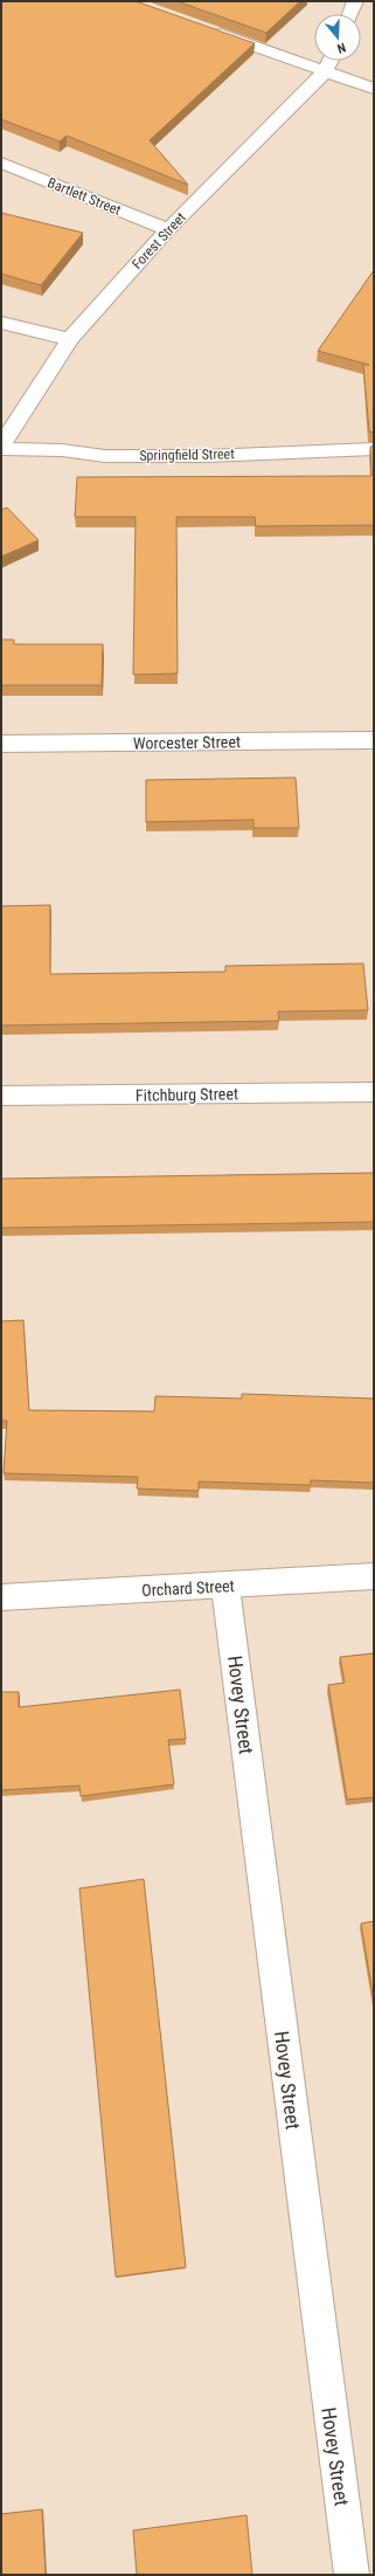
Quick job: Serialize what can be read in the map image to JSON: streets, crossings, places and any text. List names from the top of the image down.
{
  "streets": {
    "street": [
      "Bartlett Street",
      "Forest Street",
      "Springfield Street",
      "Worcester Street",
      "Fitchburg Street",
      "Orchard Street",
      "Hovey Street"
    ]
  },
  "crossings": [
    ["Bartlett Street", "Forest Street"],
    ["Forest Street", "Springfield Street"],
    ["Orchard Street", "Hovey Street"]
  ],
  "north": "bottom"
}
